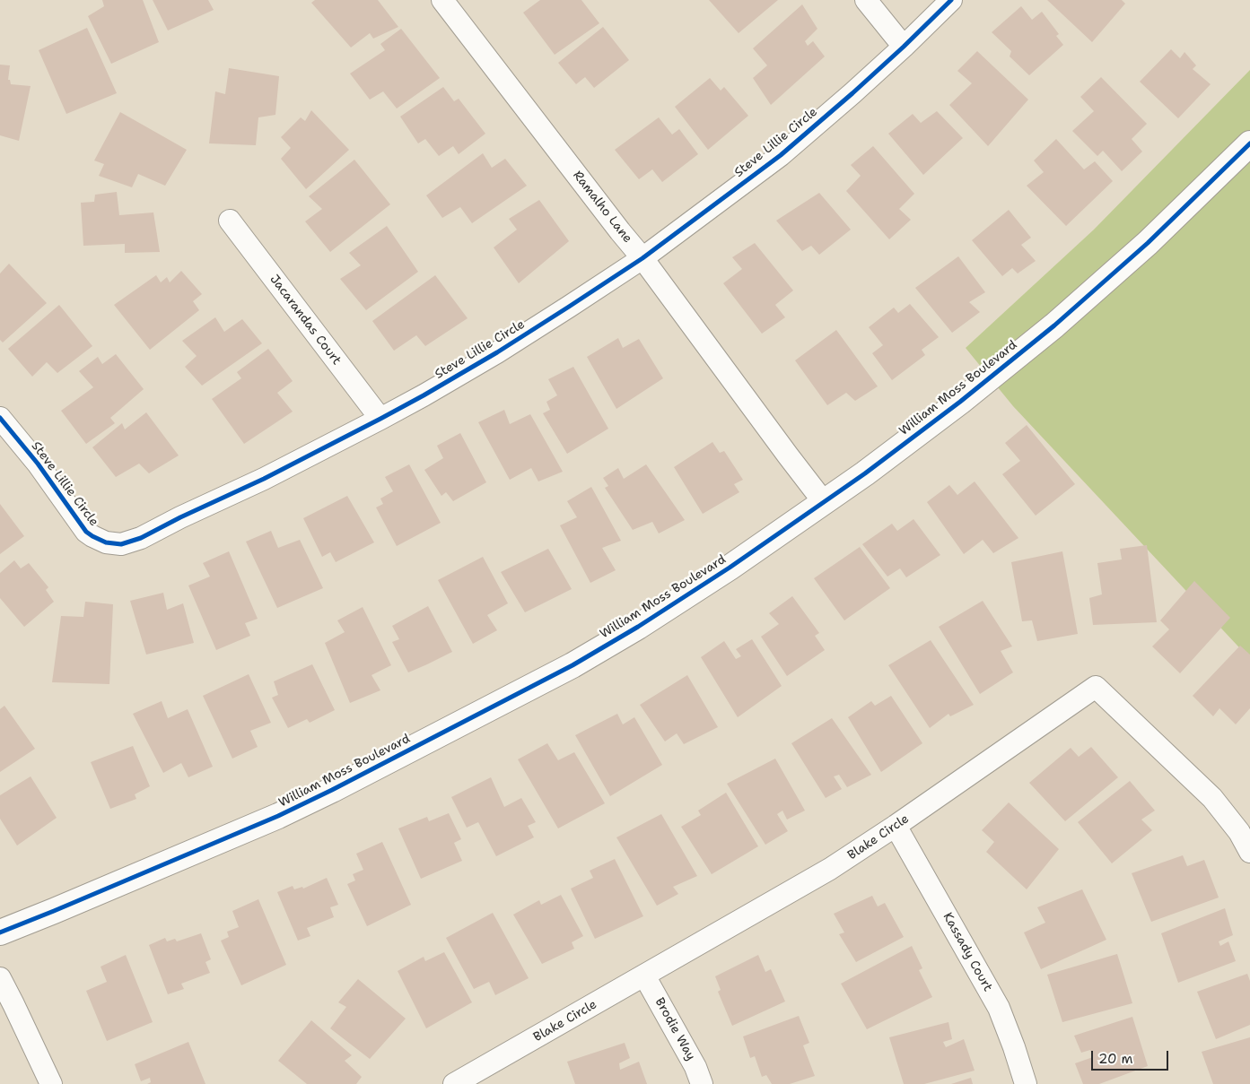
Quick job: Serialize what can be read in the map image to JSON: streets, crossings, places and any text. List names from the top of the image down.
{
  "streets": {
    "street": [
      "Steve Lillie Circle",
      "Ramalho Lane",
      "Jacarandas Court",
      "William Moss Boulevard",
      "Blake Circle",
      "Kassady Court",
      "Brodie Way"
    ]
  },
  "crossings": [
    ["Steve Lillie Circle", "Ramalho Lane"],
    ["Steve Lillie Circle", "Jacarandas Court"],
    ["Ramalho Lane", "William Moss Boulevard"],
    ["Blake Circle", "Kassady Court"],
    ["Blake Circle", "Brodie Way"]
  ],
  "scale_bar": "20 m"
}
